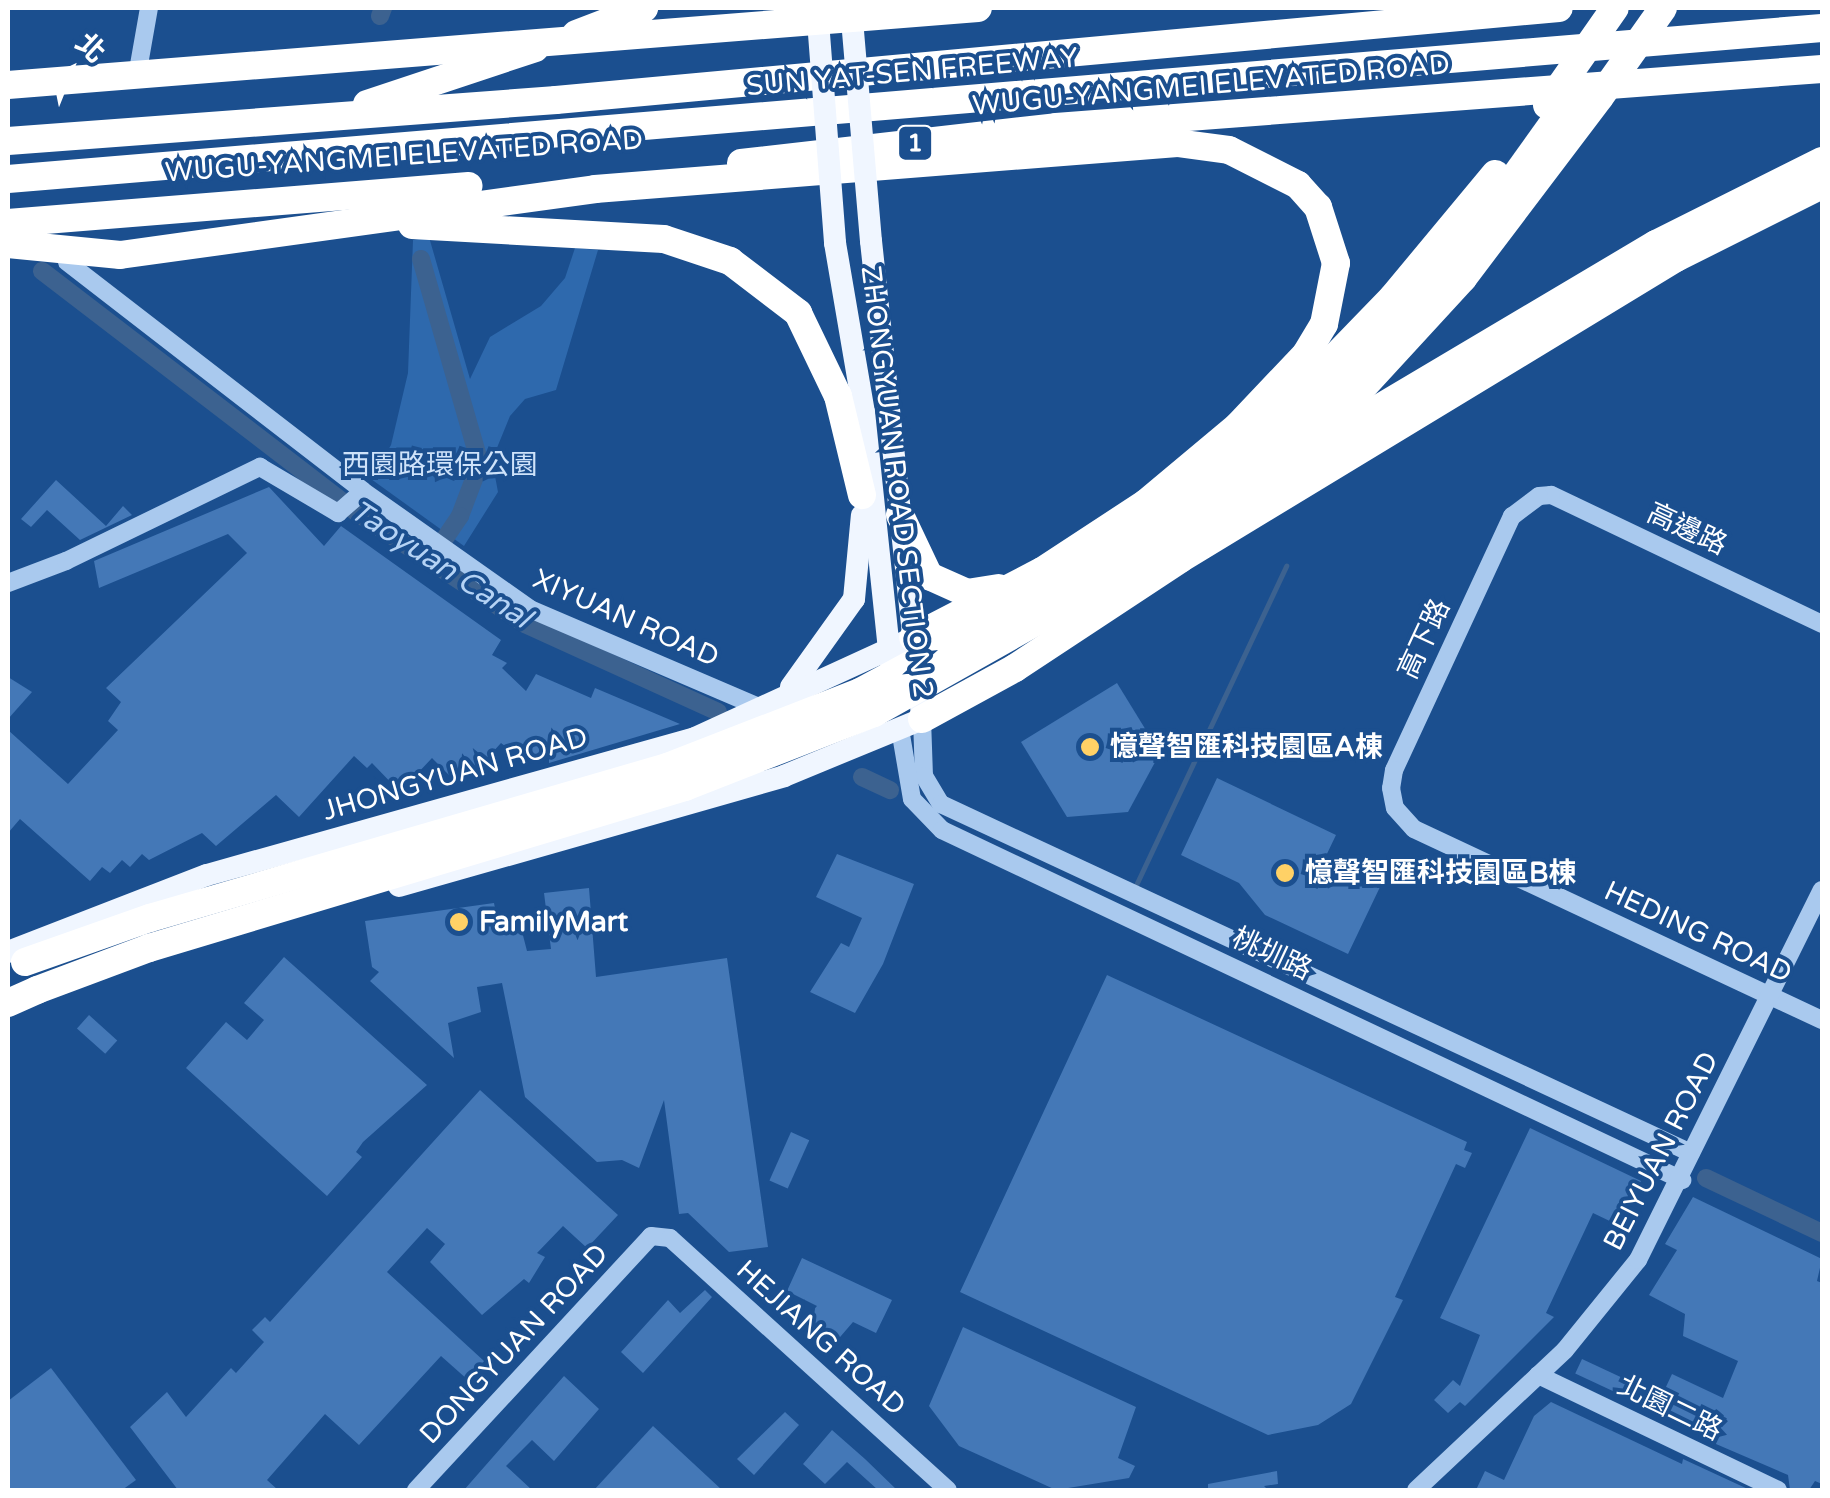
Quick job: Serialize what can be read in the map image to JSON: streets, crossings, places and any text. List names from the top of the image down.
{
  "streets": {
    "highway": ["SUN YAT-SEN FREEWAY", "WUGU-YANGMEI ELEVATED ROAD", "1"],
    "main road": ["ZHONGYUAN ROAD SECTION 2", "JHONGYUAN ROAD"],
    "street": [
      "高邊路",
      "XIYUAN ROAD",
      "高下路",
      "HEDING ROAD",
      "桃圳路",
      "BEIYUAN ROAD",
      "HEJIANG ROAD",
      "DONGYUAN ROAD",
      "北園二路"
    ]
  },
  "crossings": [
    ["ZHONGYUAN ROAD SECTION 2", "JHONGYUAN ROAD"],
    ["ZHONGYUAN ROAD SECTION 2", "桃圳路"],
    ["高邊路", "高下路"],
    ["XIYUAN ROAD", "JHONGYUAN ROAD"],
    ["高下路", "HEDING ROAD"],
    ["HEDING ROAD", "BEIYUAN ROAD"],
    ["桃圳路", "BEIYUAN ROAD"],
    ["BEIYUAN ROAD", "北園二路"],
    ["HEJIANG ROAD", "DONGYUAN ROAD"]
  ],
  "water": ["Taoyuan Canal"],
  "parks": ["西園路環保公園"],
  "places": ["憶聲智匯科技園區A棟", "憶聲智匯科技園區B棟", "FamilyMart"],
  "north": "top right"
}
